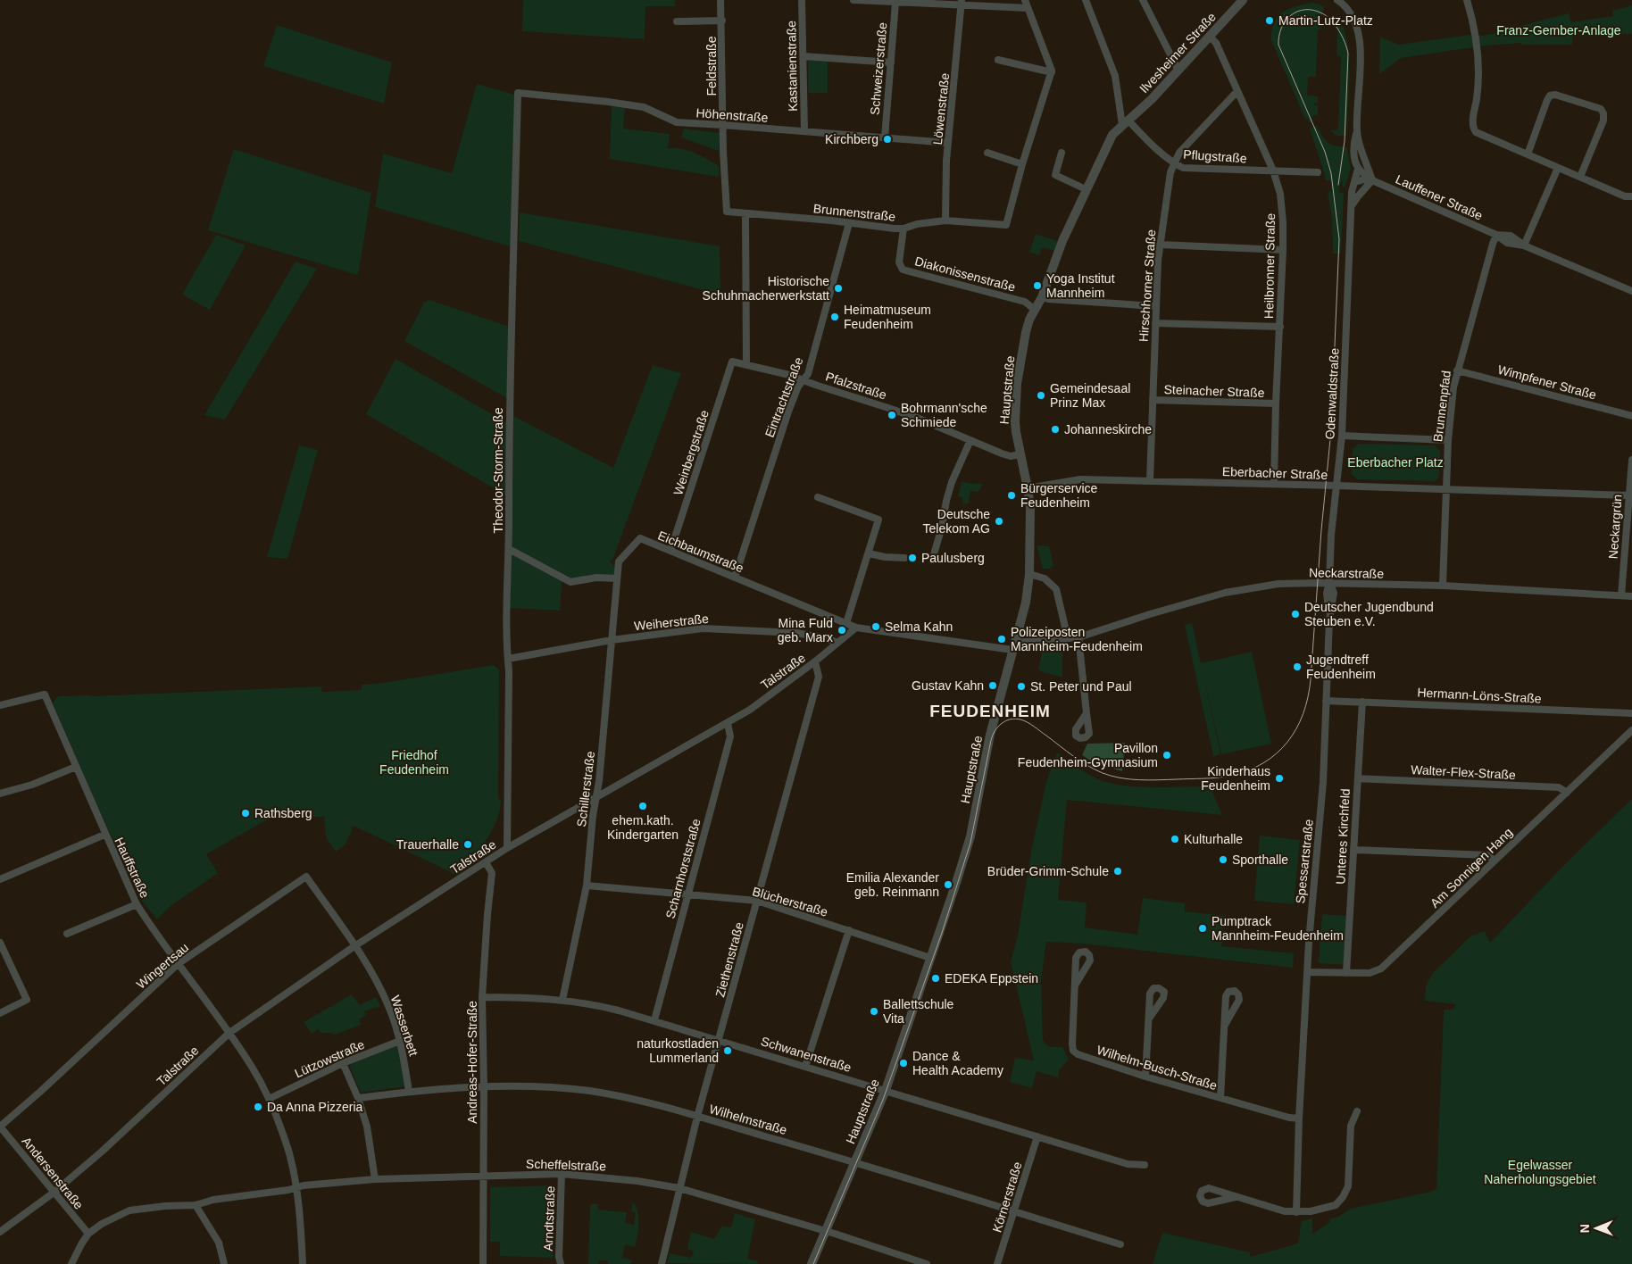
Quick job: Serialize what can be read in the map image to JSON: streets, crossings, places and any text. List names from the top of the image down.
{
  "streets": {
    "street": [
      "Ilvesheimer Straße",
      "Feldstraße",
      "Kastanienstraße",
      "Schweizerstraße",
      "Löwenstraße",
      "Höhenstraße",
      "Pflugstraße",
      "Lauffener Straße",
      "Brunnenstraße",
      "Heilbronner Straße",
      "Diakonissenstraße",
      "Hirschhorner Straße",
      "Wimpfener Straße",
      "Pfalzstraße",
      "Hauptstraße",
      "Steinacher Straße",
      "Odenwaldstraße",
      "Eintrachtstraße",
      "Brunnenpfad",
      "Weinbergstraße",
      "Theodor-Storm-Straße",
      "Eberbacher Straße",
      "Neckargrün",
      "Eichbaumstraße",
      "Neckarstraße",
      "Weiherstraße",
      "Talstraße",
      "Hermann-Löns-Straße",
      "Walter-Flex-Straße",
      "Schillerstraße",
      "Unteres Kirchfeld",
      "Spessartstraße",
      "Hauffstraße",
      "Am Sonnigen Hang",
      "Scharnhorststraße",
      "Blücherstraße",
      "Ziethenstraße",
      "Wingertsau",
      "Wasserbett",
      "Schwanenstraße",
      "Lützowstraße",
      "Andreas-Hofer-Straße",
      "Wilhelm-Busch-Straße",
      "Wilhelmstraße",
      "Scheffelstraße",
      "Andersenstraße",
      "Körnerstraße",
      "Arndtstraße"
    ]
  },
  "crossings": [
    ["Ilvesheimer Straße", "Pflugstraße"],
    ["Ilvesheimer Straße", "Heilbronner Straße"],
    ["Ilvesheimer Straße", "Hauptstraße"],
    ["Feldstraße", "Höhenstraße"],
    ["Feldstraße", "Brunnenstraße"],
    ["Kastanienstraße", "Höhenstraße"],
    ["Schweizerstraße", "Höhenstraße"],
    ["Löwenstraße", "Höhenstraße"],
    ["Löwenstraße", "Brunnenstraße"],
    ["Höhenstraße", "Theodor-Storm-Straße"],
    ["Pflugstraße", "Heilbronner Straße"],
    ["Pflugstraße", "Hirschhorner Straße"],
    ["Pflugstraße", "Hauptstraße"],
    ["Lauffener Straße", "Odenwaldstraße"],
    ["Lauffener Straße", "Brunnenpfad"],
    ["Brunnenstraße", "Diakonissenstraße"],
    ["Brunnenstraße", "Eintrachtstraße"],
    ["Heilbronner Straße", "Hirschhorner Straße"],
    ["Heilbronner Straße", "Steinacher Straße"],
    ["Heilbronner Straße", "Eberbacher Straße"],
    ["Diakonissenstraße", "Hauptstraße"],
    ["Hirschhorner Straße", "Steinacher Straße"],
    ["Hirschhorner Straße", "Eberbacher Straße"],
    ["Wimpfener Straße", "Brunnenpfad"],
    ["Pfalzstraße", "Hauptstraße"],
    ["Pfalzstraße", "Eintrachtstraße"],
    ["Pfalzstraße", "Weinbergstraße"],
    ["Hauptstraße", "Eberbacher Straße"],
    ["Hauptstraße", "Neckarstraße"],
    ["Hauptstraße", "Blücherstraße"],
    ["Hauptstraße", "Schwanenstraße"],
    ["Hauptstraße", "Wilhelmstraße"],
    ["Hauptstraße", "Scheffelstraße"],
    ["Odenwaldstraße", "Eberbacher Straße"],
    ["Odenwaldstraße", "Neckarstraße"],
    ["Odenwaldstraße", "Spessartstraße"],
    ["Eintrachtstraße", "Eichbaumstraße"],
    ["Brunnenpfad", "Eberbacher Straße"],
    ["Brunnenpfad", "Neckarstraße"],
    ["Weinbergstraße", "Eichbaumstraße"],
    ["Theodor-Storm-Straße", "Weiherstraße"],
    ["Theodor-Storm-Straße", "Talstraße"],
    ["Eberbacher Straße", "Neckargrün"],
    ["Neckargrün", "Neckarstraße"],
    ["Eichbaumstraße", "Talstraße"],
    ["Eichbaumstraße", "Schillerstraße"],
    ["Neckarstraße", "Spessartstraße"],
    ["Weiherstraße", "Talstraße"],
    ["Weiherstraße", "Schillerstraße"],
    ["Talstraße", "Schillerstraße"],
    ["Talstraße", "Hauffstraße"],
    ["Talstraße", "Scharnhorststraße"],
    ["Talstraße", "Ziethenstraße"],
    ["Talstraße", "Wingertsau"],
    ["Talstraße", "Wasserbett"],
    ["Talstraße", "Andreas-Hofer-Straße"],
    ["Talstraße", "Andersenstraße"],
    ["Hermann-Löns-Straße", "Unteres Kirchfeld"],
    ["Hermann-Löns-Straße", "Spessartstraße"],
    ["Walter-Flex-Straße", "Unteres Kirchfeld"],
    ["Walter-Flex-Straße", "Am Sonnigen Hang"],
    ["Schillerstraße", "Blücherstraße"],
    ["Schillerstraße", "Schwanenstraße"],
    ["Unteres Kirchfeld", "Am Sonnigen Hang"],
    ["Spessartstraße", "Am Sonnigen Hang"],
    ["Spessartstraße", "Wilhelm-Busch-Straße"],
    ["Hauffstraße", "Wingertsau"],
    ["Hauffstraße", "Lützowstraße"],
    ["Hauffstraße", "Scheffelstraße"],
    ["Scharnhorststraße", "Blücherstraße"],
    ["Scharnhorststraße", "Schwanenstraße"],
    ["Blücherstraße", "Ziethenstraße"],
    ["Ziethenstraße", "Schwanenstraße"],
    ["Ziethenstraße", "Wilhelmstraße"],
    ["Ziethenstraße", "Scheffelstraße"],
    ["Wingertsau", "Wasserbett"],
    ["Wingertsau", "Andersenstraße"],
    ["Wasserbett", "Lützowstraße"],
    ["Wasserbett", "Wilhelmstraße"],
    ["Schwanenstraße", "Andreas-Hofer-Straße"],
    ["Schwanenstraße", "Körnerstraße"],
    ["Andreas-Hofer-Straße", "Wilhelmstraße"],
    ["Andreas-Hofer-Straße", "Scheffelstraße"],
    ["Wilhelmstraße", "Körnerstraße"],
    ["Scheffelstraße", "Andersenstraße"],
    ["Scheffelstraße", "Arndtstraße"]
  ],
  "districts": ["FEUDENHEIM"],
  "parks": [
    "Franz-Gember-Anlage",
    "Eberbacher Platz",
    "Friedhof Feudenheim",
    "Egelwasser Naherholungsgebiet"
  ],
  "places": [
    "Martin-Lutz-Platz",
    "Kirchberg",
    "Yoga Institut Mannheim",
    "Historische Schuhmacherwerkstatt",
    "Heimatmuseum Feudenheim",
    "Gemeindesaal Prinz Max",
    "Bohrmann'sche Schmiede",
    "Johanneskirche",
    "Bürgerservice Feudenheim",
    "Deutsche Telekom AG",
    "Paulusberg",
    "Deutscher Jugendbund Steuben e.V.",
    "Selma Kahn",
    "Mina Fuld geb. Marx",
    "Polizeiposten Mannheim-Feudenheim",
    "Jugendtreff Feudenheim",
    "Gustav Kahn",
    "St. Peter und Paul",
    "Pavillon Feudenheim-Gymnasium",
    "Kinderhaus Feudenheim",
    "ehem.kath. Kindergarten",
    "Rathsberg",
    "Kulturhalle",
    "Trauerhalle",
    "Sporthalle",
    "Brüder-Grimm-Schule",
    "Emilia Alexander geb. Reinmann",
    "Pumptrack Mannheim-Feudenheim",
    "EDEKA Eppstein",
    "Ballettschule Vita",
    "naturkostladen Lummerland",
    "Dance & Health Academy",
    "Da Anna Pizzeria"
  ],
  "north": "left"
}
